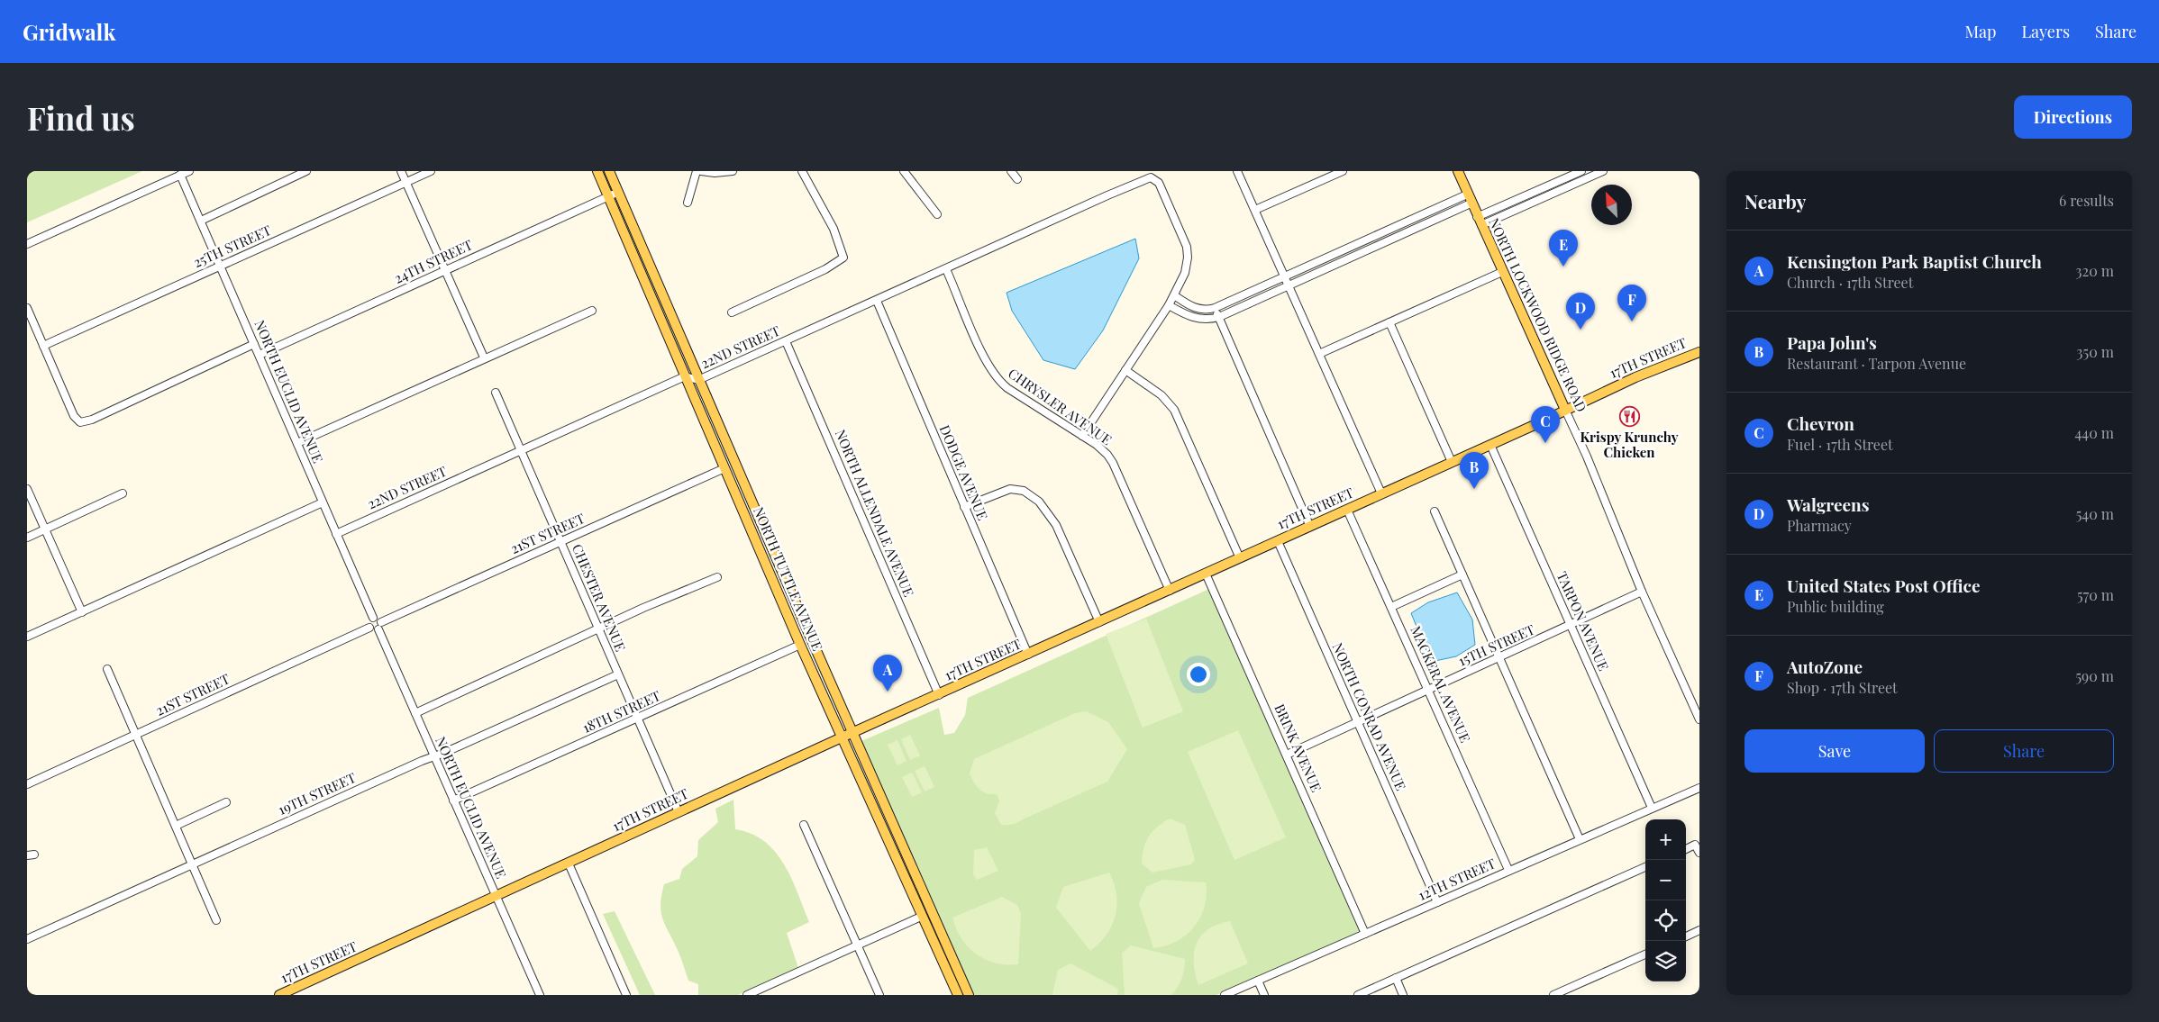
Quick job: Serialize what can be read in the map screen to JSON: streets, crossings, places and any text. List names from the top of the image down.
{
  "streets": {
    "main road": ["NORTH LOCKWOOD RIDGE ROAD", "17TH STREET", "NORTH TUTTLE AVENUE"],
    "street": [
      "25TH STREET",
      "24TH STREET",
      "22ND STREET",
      "NORTH EUCLID AVENUE",
      "CHRYSLER AVENUE",
      "DODGE AVENUE",
      "NORTH ALLENDALE AVENUE",
      "21ST STREET",
      "CHESTER AVENUE",
      "TARPON AVENUE",
      "15TH STREET",
      "MACKERAL AVENUE",
      "18TH STREET",
      "NORTH CONRAD AVENUE",
      "BRINK AVENUE",
      "19TH STREET",
      "12TH STREET"
    ]
  },
  "crossings": [
    ["25TH STREET", "NORTH EUCLID AVENUE"],
    ["24TH STREET", "NORTH EUCLID AVENUE"],
    ["24TH STREET", "NORTH TUTTLE AVENUE"],
    ["NORTH LOCKWOOD RIDGE ROAD", "17TH STREET"],
    ["NORTH LOCKWOOD RIDGE ROAD", "15TH STREET"],
    ["22ND STREET", "NORTH EUCLID AVENUE"],
    ["22ND STREET", "CHRYSLER AVENUE"],
    ["22ND STREET", "DODGE AVENUE"],
    ["22ND STREET", "NORTH ALLENDALE AVENUE"],
    ["22ND STREET", "NORTH TUTTLE AVENUE"],
    ["22ND STREET", "CHESTER AVENUE"],
    ["17TH STREET", "NORTH EUCLID AVENUE"],
    ["17TH STREET", "CHRYSLER AVENUE"],
    ["17TH STREET", "DODGE AVENUE"],
    ["17TH STREET", "NORTH ALLENDALE AVENUE"],
    ["17TH STREET", "NORTH TUTTLE AVENUE"],
    ["17TH STREET", "CHESTER AVENUE"],
    ["17TH STREET", "TARPON AVENUE"],
    ["17TH STREET", "MACKERAL AVENUE"],
    ["17TH STREET", "NORTH CONRAD AVENUE"],
    ["17TH STREET", "BRINK AVENUE"],
    ["NORTH EUCLID AVENUE", "18TH STREET"],
    ["NORTH EUCLID AVENUE", "19TH STREET"],
    ["21ST STREET", "NORTH TUTTLE AVENUE"],
    ["21ST STREET", "CHESTER AVENUE"],
    ["NORTH TUTTLE AVENUE", "18TH STREET"],
    ["CHESTER AVENUE", "18TH STREET"],
    ["CHESTER AVENUE", "19TH STREET"],
    ["TARPON AVENUE", "15TH STREET"],
    ["TARPON AVENUE", "12TH STREET"],
    ["15TH STREET", "MACKERAL AVENUE"],
    ["15TH STREET", "NORTH CONRAD AVENUE"],
    ["15TH STREET", "BRINK AVENUE"],
    ["MACKERAL AVENUE", "12TH STREET"],
    ["NORTH CONRAD AVENUE", "12TH STREET"],
    ["BRINK AVENUE", "12TH STREET"]
  ],
  "places": {
    "restaurant": ["Krispy Krunchy Chicken"]
  },
  "north": "top left",
  "page": {
    "header": "Gridwalk",
    "nav": ["Map", "Layers", "Share"],
    "buttons": [
      "Directions",
      ["Save", "Share"]
    ],
    "title": "Find us",
    "heading": ["Nearby", "6 results"],
    "pins": [
      "E",
      "F",
      "D",
      "C",
      "B",
      "A"
    ],
    "list": [
      {
        "mark": "A",
        "name": "Kensington Park Baptist Church",
        "note": "Church · 17th Street",
        "value": "320 m"
      },
      {
        "mark": "B",
        "name": "Papa John's",
        "note": "Restaurant · Tarpon Avenue",
        "value": "350 m"
      },
      {
        "mark": "C",
        "name": "Chevron",
        "note": "Fuel · 17th Street",
        "value": "440 m"
      },
      {
        "mark": "D",
        "name": "Walgreens",
        "note": "Pharmacy",
        "value": "540 m"
      },
      {
        "mark": "E",
        "name": "United States Post Office",
        "note": "Public building",
        "value": "570 m"
      },
      {
        "mark": "F",
        "name": "AutoZone",
        "note": "Shop · 17th Street",
        "value": "590 m"
      }
    ],
    "map_buttons": ["+", "−"]
  }
}
